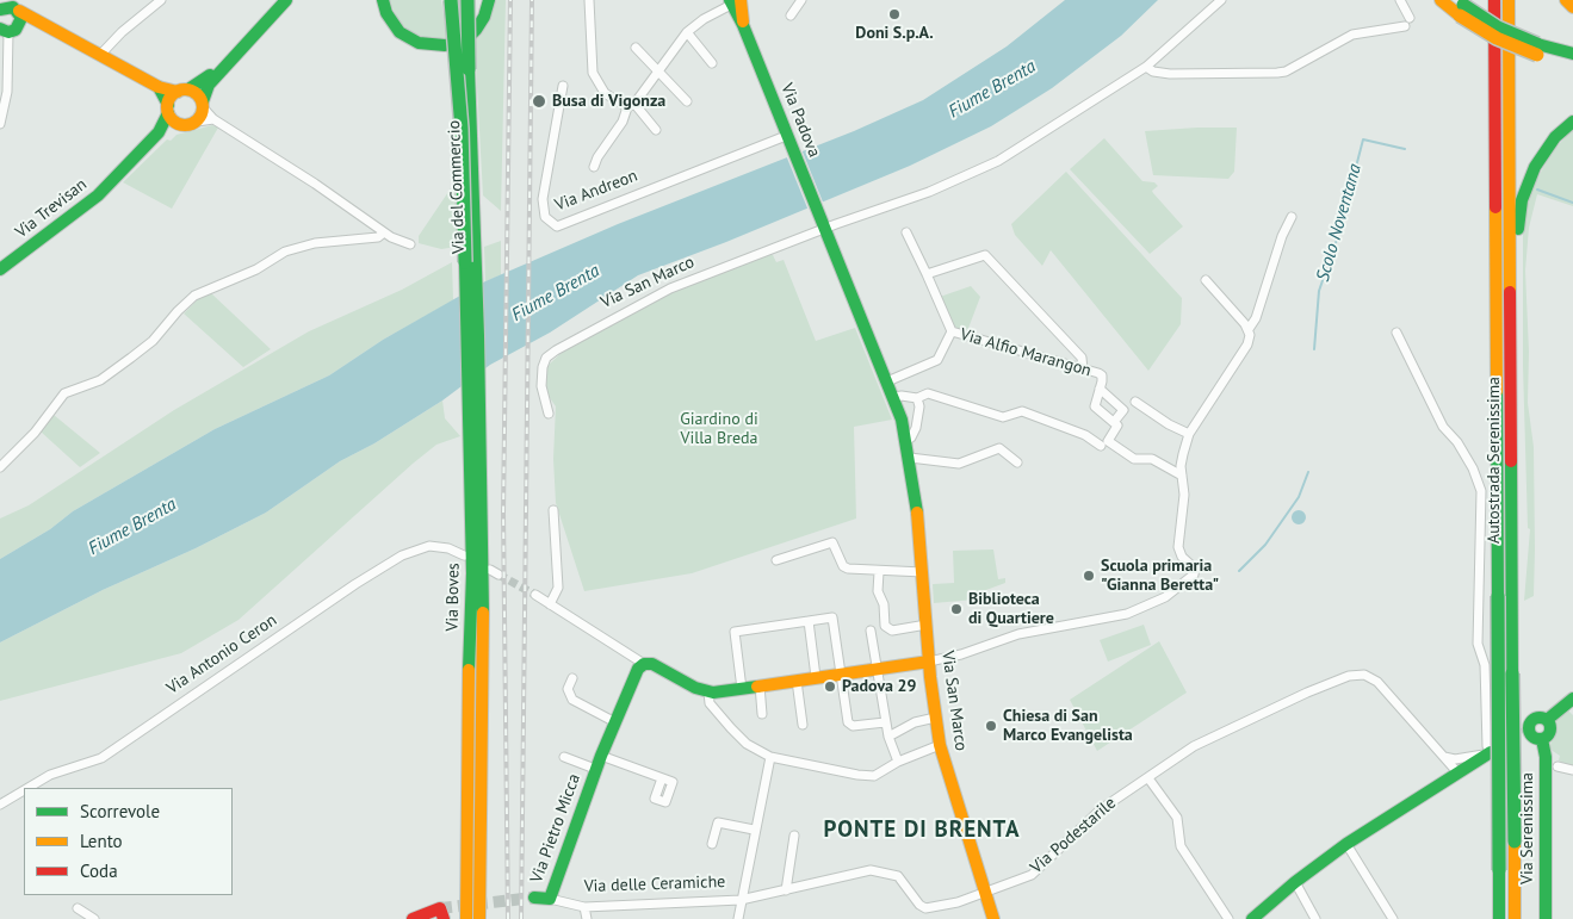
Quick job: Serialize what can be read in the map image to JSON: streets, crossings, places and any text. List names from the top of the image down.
{
  "streets": {
    "main road": [
      "Via Padova",
      "Via del Commercio",
      "Via Trevisan",
      "Via San Marco",
      "Autostrada Serenissima",
      "Via Boves",
      "Via Pietro Micca",
      "Via Serenissima",
      "Via delle Ceramiche"
    ],
    "street": [
      "Via Andreon",
      "Via Alfio Marangon",
      "Via Antonio Ceron",
      "Via Podestarile"
    ]
  },
  "crossings": [
    ["Via Padova", "Via Andreon"],
    ["Via Padova", "Via San Marco"],
    ["Via del Commercio", "Via Boves"],
    ["Via San Marco", "Via Alfio Marangon"],
    ["Via San Marco", "Via Podestarile"],
    ["Via San Marco", "Via delle Ceramiche"],
    ["Via Pietro Micca", "Via delle Ceramiche"],
    ["Via Podestarile", "Via delle Ceramiche"]
  ],
  "districts": ["PONTE DI BRENTA"],
  "water": ["Fiume Brenta", "Scolo Noventana"],
  "parks": ["Giardino di Villa Breda"],
  "places": [
    "Doni S.p.A.",
    "Busa di Vigonza",
    "Scuola primaria \"Gianna Beretta\"",
    "Biblioteca di Quartiere",
    "Padova 29",
    "Chiesa di San Marco Evangelista"
  ],
  "legend": ["Scorrevole", "Lento", "Coda"]
}
